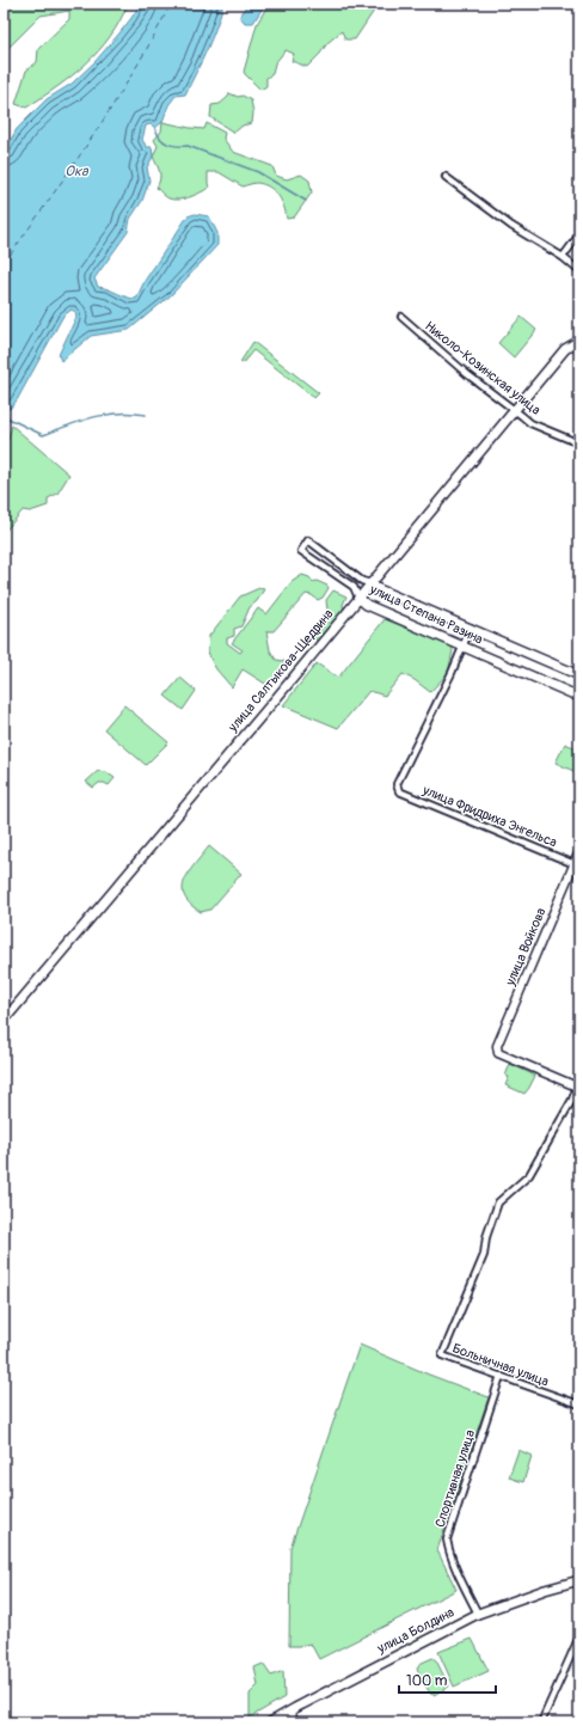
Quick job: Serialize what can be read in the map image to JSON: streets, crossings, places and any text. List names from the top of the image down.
{
  "streets": {
    "main road": ["улица Степана Разина", "улица Салтыкова-Щедрина", "улица Болдина"],
    "street": [
      "Николо-Козинская улица",
      "улица Фридриха Энгельса",
      "улица Войкова",
      "Больничная улица",
      "Спортивная улица"
    ]
  },
  "crossings": [
    ["Николо-Козинская улица", "улица Салтыкова-Щедрина"],
    ["улица Степана Разина", "улица Салтыкова-Щедрина"],
    ["улица Степана Разина", "улица Фридриха Энгельса"],
    ["улица Фридриха Энгельса", "улица Войкова"],
    ["улица Войкова", "Больничная улица"],
    ["Больничная улица", "Спортивная улица"],
    ["Спортивная улица", "улица Болдина"]
  ],
  "water": ["Ока"],
  "scale_bar": "100 m"
}
